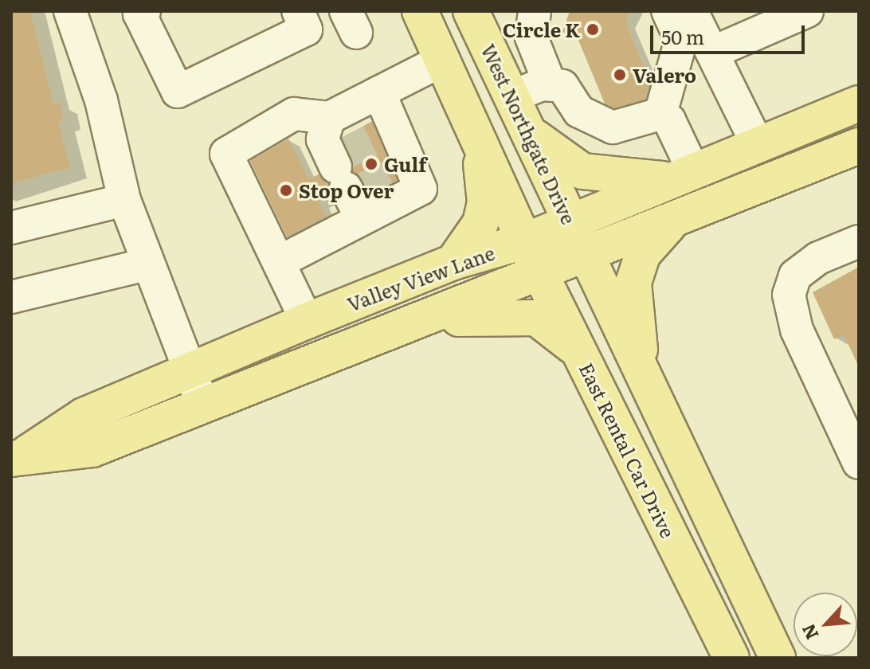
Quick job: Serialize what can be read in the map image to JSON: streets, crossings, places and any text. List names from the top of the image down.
{
  "streets": {
    "main road": ["West Northgate Drive", "Valley View Lane", "East Rental Car Drive"]
  },
  "crossings": [
    ["West Northgate Drive", "Valley View Lane"],
    ["Valley View Lane", "East Rental Car Drive"]
  ],
  "places": [
    "Circle K",
    "Valero",
    "Gulf",
    "Stop Over"
  ],
  "scale_bar": "50 m",
  "north": "bottom left"
}
